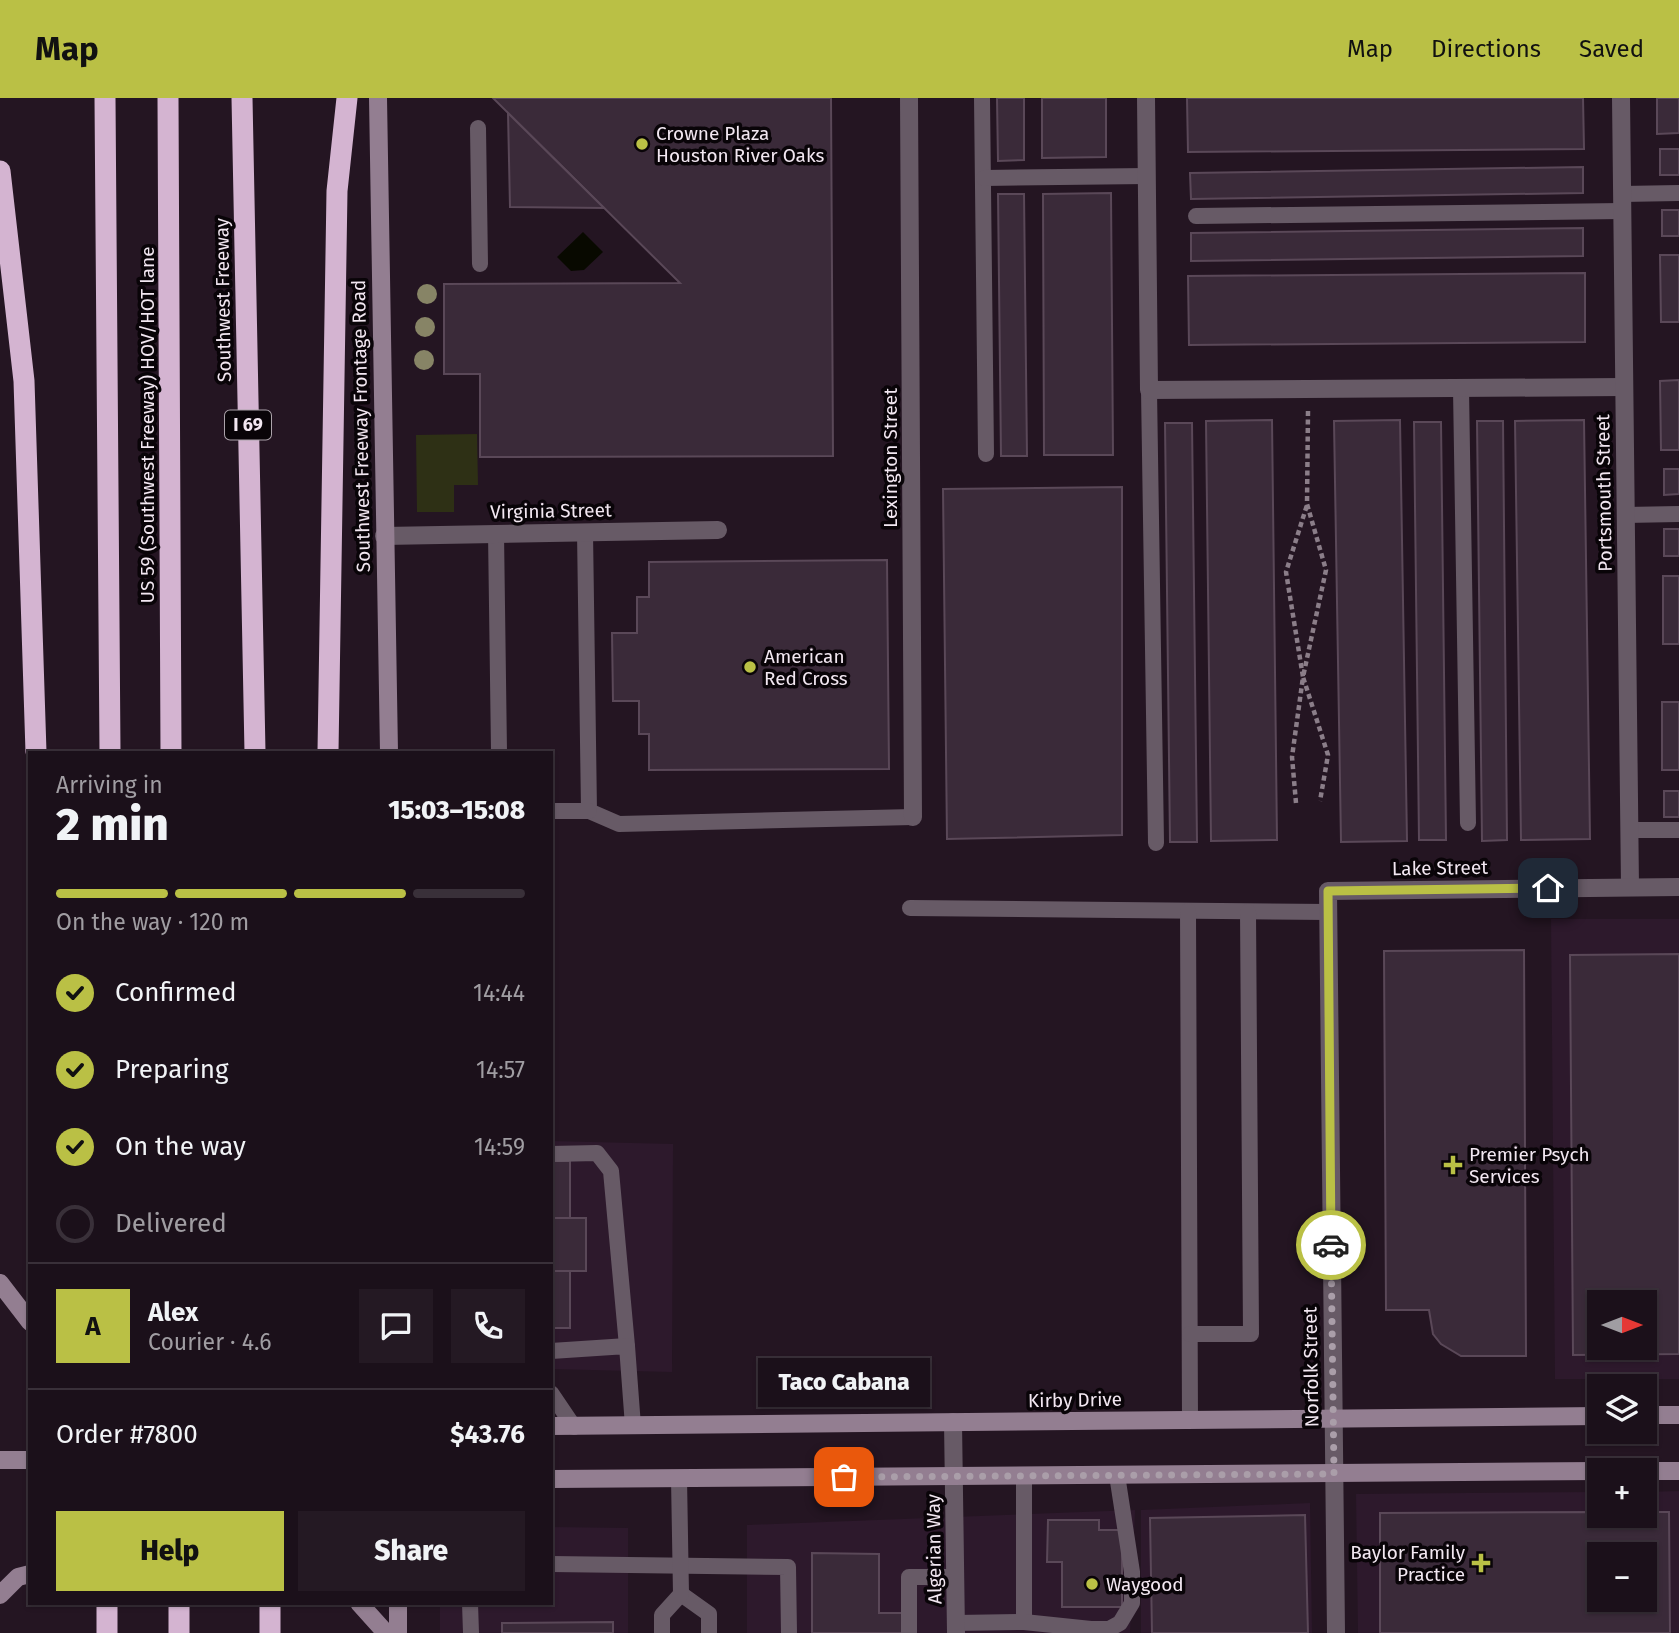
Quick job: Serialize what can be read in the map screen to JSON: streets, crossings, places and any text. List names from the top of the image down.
{
  "streets": {
    "highway": ["Southwest Freeway", "US 59 (Southwest Freeway) HOV/HOT lane", "I 69"],
    "main road": ["Southwest Freeway Frontage Road", "Kirby Drive"],
    "street": [
      "Lexington Street",
      "Portsmouth Street",
      "Virginia Street",
      "Lake Street",
      "Norfolk Street",
      "Algerian Way"
    ]
  },
  "crossings": [
    ["Southwest Freeway Frontage Road", "Virginia Street"],
    ["Portsmouth Street", "Lake Street"],
    ["Lake Street", "Norfolk Street"],
    ["Norfolk Street", "Kirby Drive"],
    ["Kirby Drive", "Algerian Way"]
  ],
  "places": {
    "other": [
      "Crowne Plaza Houston River Oaks",
      "American Red Cross",
      "Taco Cabana",
      "Waygood"
    ],
    "health": ["Premier Psych Services", "Baylor Family Practice"]
  },
  "north": "right",
  "page": {
    "header": "Map",
    "nav": ["Map", "Directions", "Saved"],
    "heading": ["2 min", "Arriving in", "15:03–15:08"],
    "panel": [
      "Alex",
      "Courier · 4.6",
      "Order #7800",
      "$43.76"
    ],
    "bar": "On the way · 120 m",
    "list": [
      ["Confirmed", "14:44"],
      ["Preparing", "14:57"],
      ["On the way", "14:59"],
      "Delivered"
    ],
    "round": "A",
    "map_buttons": ["+", "−"],
    "bubble": "Taco Cabana",
    "buttons": ["Help", "Share"]
  }
}
